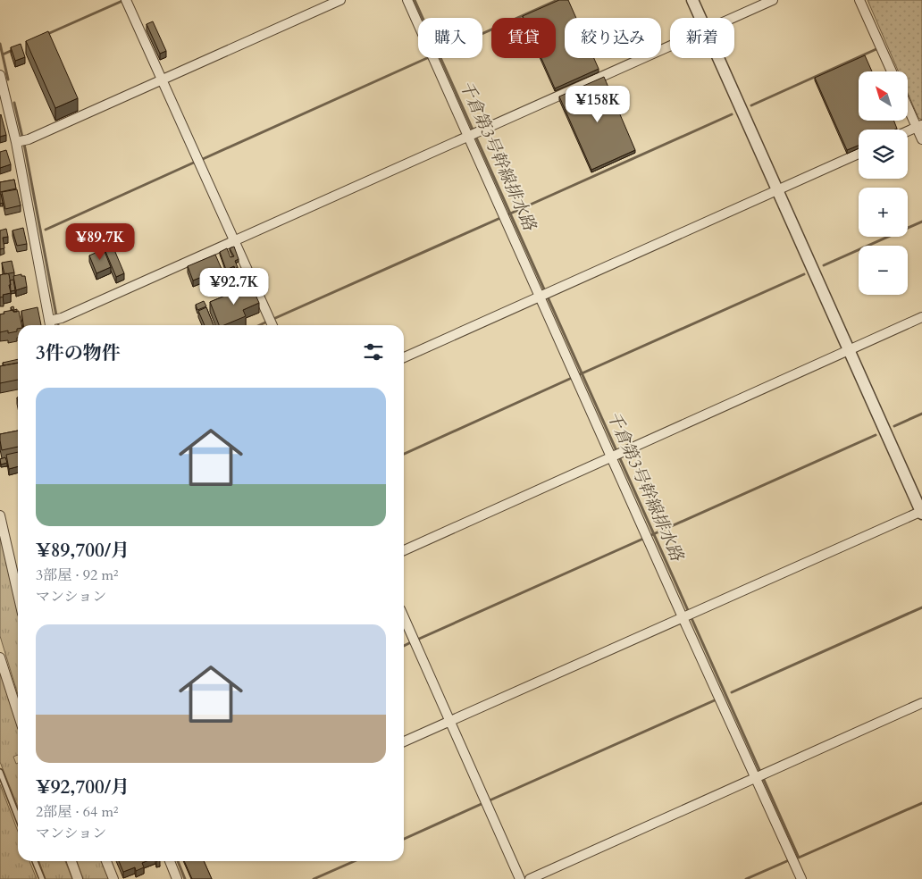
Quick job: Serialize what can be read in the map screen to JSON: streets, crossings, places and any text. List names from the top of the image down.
{
  "water": ["千倉第3号幹線排水路"],
  "north": "top left",
  "page": {
    "chip": [
      "購入",
      "賃貸",
      "絞り込み",
      "新着"
    ],
    "map_buttons": ["+", "−"],
    "price": ["¥158K", "¥89.7K", "¥92.7K"],
    "heading": "3件の物件",
    "list": [
      {
        "name": "¥89,700/月",
        "note": "3部屋 · 92 m² · マンション"
      },
      {
        "name": "¥92,700/月",
        "note": "2部屋 · 64 m² · マンション"
      }
    ]
  }
}
